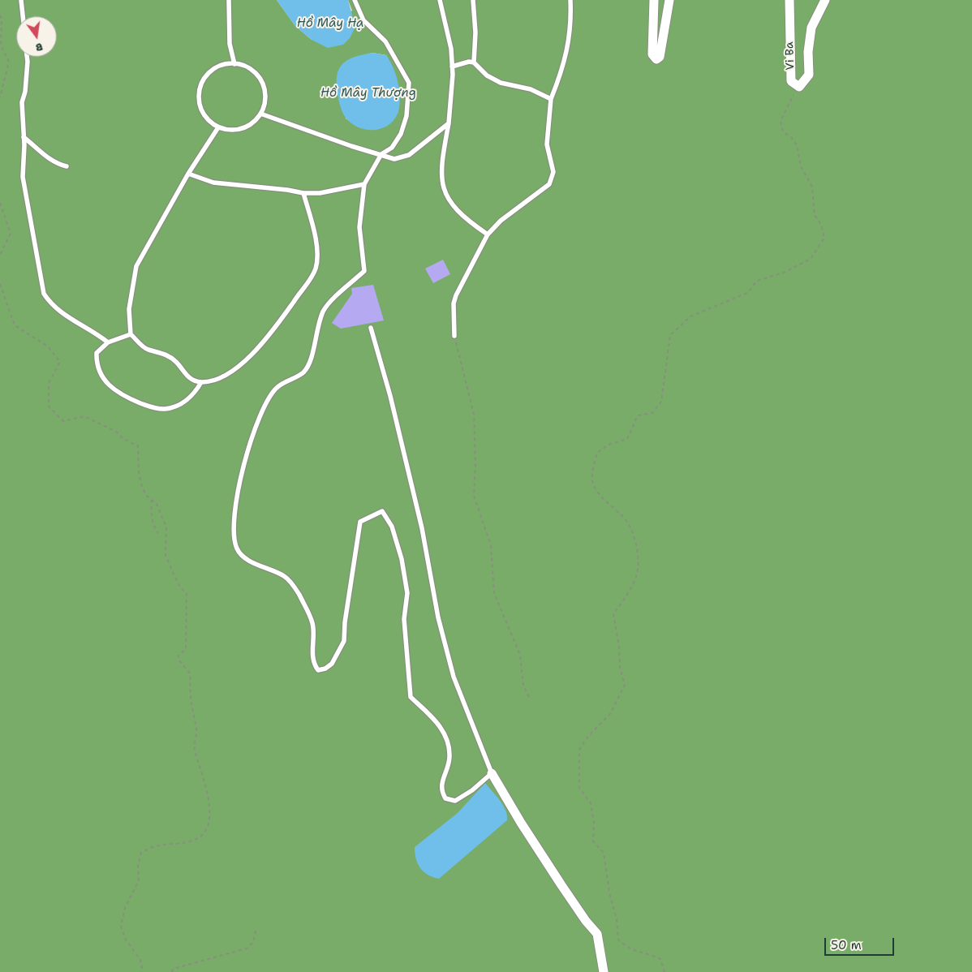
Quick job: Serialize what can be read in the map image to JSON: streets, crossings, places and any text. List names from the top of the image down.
{
  "streets": {
    "street": ["Vi Ba"]
  },
  "water": ["Hồ Mây Hạ", "Hồ Mây Thượng"],
  "scale_bar": "50 m",
  "north": "bottom"
}
